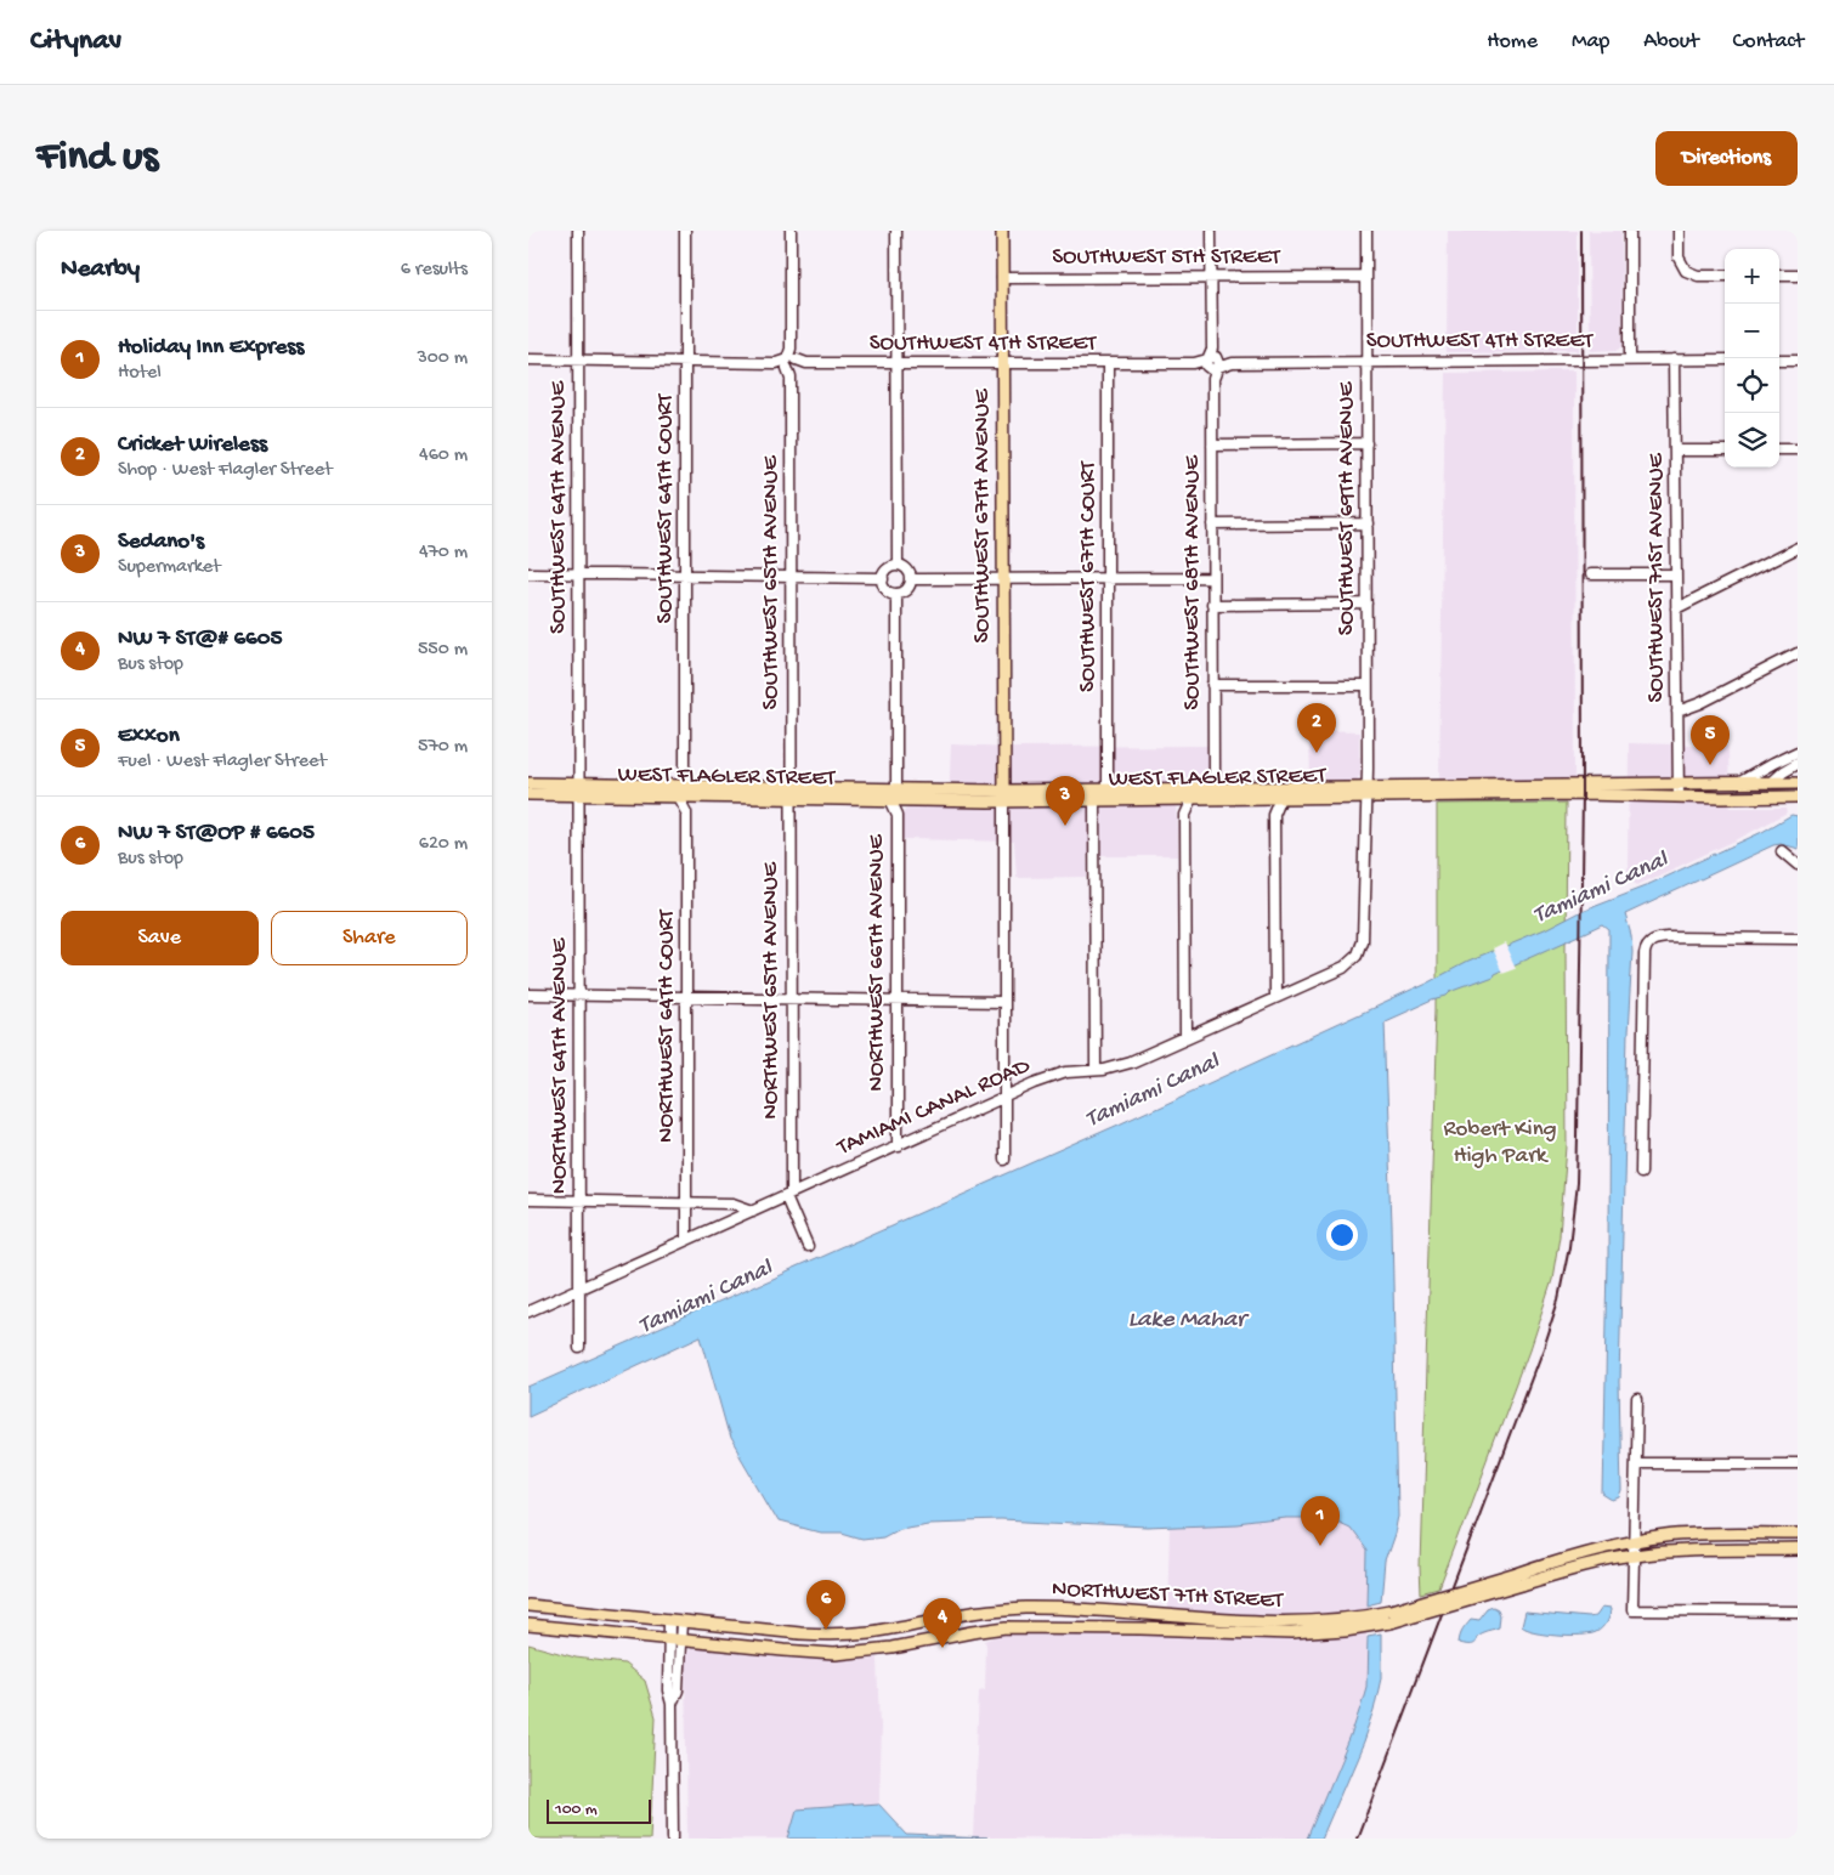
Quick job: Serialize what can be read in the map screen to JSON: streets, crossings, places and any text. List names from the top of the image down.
{
  "streets": {
    "main road": ["SOUTHWEST 67TH AVENUE", "WEST FLAGLER STREET", "NORTHWEST 7TH STREET"],
    "street": [
      "SOUTHWEST 5TH STREET",
      "SOUTHWEST 4TH STREET",
      "SOUTHWEST 64TH AVENUE",
      "SOUTHWEST 64TH COURT",
      "SOUTHWEST 69TH AVENUE",
      "SOUTHWEST 67TH COURT",
      "SOUTHWEST 71ST AVENUE",
      "SOUTHWEST 65TH AVENUE",
      "SOUTHWEST 68TH AVENUE",
      "NORTHWEST 66TH AVENUE",
      "NORTHWEST 65TH AVENUE",
      "NORTHWEST 64TH COURT",
      "NORTHWEST 64TH AVENUE",
      "TAMIAMI CANAL ROAD"
    ]
  },
  "crossings": [
    ["SOUTHWEST 5TH STREET", "SOUTHWEST 69TH AVENUE"],
    ["SOUTHWEST 5TH STREET", "SOUTHWEST 67TH AVENUE"],
    ["SOUTHWEST 5TH STREET", "SOUTHWEST 68TH AVENUE"],
    ["SOUTHWEST 4TH STREET", "SOUTHWEST 64TH AVENUE"],
    ["SOUTHWEST 4TH STREET", "SOUTHWEST 64TH COURT"],
    ["SOUTHWEST 4TH STREET", "SOUTHWEST 69TH AVENUE"],
    ["SOUTHWEST 4TH STREET", "SOUTHWEST 67TH AVENUE"],
    ["SOUTHWEST 4TH STREET", "SOUTHWEST 67TH COURT"],
    ["SOUTHWEST 4TH STREET", "SOUTHWEST 71ST AVENUE"],
    ["SOUTHWEST 4TH STREET", "SOUTHWEST 65TH AVENUE"],
    ["SOUTHWEST 4TH STREET", "SOUTHWEST 68TH AVENUE"],
    ["SOUTHWEST 64TH AVENUE", "WEST FLAGLER STREET"],
    ["SOUTHWEST 64TH AVENUE", "NORTHWEST 64TH AVENUE"],
    ["SOUTHWEST 64TH COURT", "WEST FLAGLER STREET"],
    ["SOUTHWEST 69TH AVENUE", "WEST FLAGLER STREET"],
    ["SOUTHWEST 69TH AVENUE", "TAMIAMI CANAL ROAD"],
    ["SOUTHWEST 67TH AVENUE", "WEST FLAGLER STREET"],
    ["SOUTHWEST 67TH COURT", "WEST FLAGLER STREET"],
    ["SOUTHWEST 71ST AVENUE", "WEST FLAGLER STREET"],
    ["SOUTHWEST 65TH AVENUE", "WEST FLAGLER STREET"],
    ["SOUTHWEST 65TH AVENUE", "NORTHWEST 65TH AVENUE"],
    ["SOUTHWEST 68TH AVENUE", "WEST FLAGLER STREET"],
    ["WEST FLAGLER STREET", "NORTHWEST 66TH AVENUE"],
    ["WEST FLAGLER STREET", "NORTHWEST 65TH AVENUE"],
    ["WEST FLAGLER STREET", "NORTHWEST 64TH COURT"],
    ["WEST FLAGLER STREET", "NORTHWEST 64TH AVENUE"],
    ["NORTHWEST 66TH AVENUE", "TAMIAMI CANAL ROAD"],
    ["NORTHWEST 65TH AVENUE", "TAMIAMI CANAL ROAD"],
    ["NORTHWEST 64TH COURT", "TAMIAMI CANAL ROAD"],
    ["NORTHWEST 64TH AVENUE", "TAMIAMI CANAL ROAD"]
  ],
  "water": ["Tamiami Canal", "Lake Mahar"],
  "parks": ["Robert King High Park"],
  "scale_bar": "100 m",
  "page": {
    "header": "Citynav",
    "nav": [
      "Home",
      "Map",
      "About",
      "Contact"
    ],
    "buttons": [
      "Directions",
      ["Save", "Share"]
    ],
    "title": "Find us",
    "heading": ["Nearby", "6 results"],
    "map_buttons": ["+", "−"],
    "list": [
      {
        "mark": "1",
        "name": "Holiday Inn Express",
        "note": "Hotel",
        "value": "300 m"
      },
      {
        "mark": "2",
        "name": "Cricket Wireless",
        "note": "Shop · West Flagler Street",
        "value": "460 m"
      },
      {
        "mark": "3",
        "name": "Sedano's",
        "note": "Supermarket",
        "value": "470 m"
      },
      {
        "mark": "4",
        "name": "NW 7 ST@# 6605",
        "note": "Bus stop",
        "value": "550 m"
      },
      {
        "mark": "5",
        "name": "Exxon",
        "note": "Fuel · West Flagler Street",
        "value": "570 m"
      },
      {
        "mark": "6",
        "name": "NW 7 ST@OP # 6605",
        "note": "Bus stop",
        "value": "620 m"
      }
    ],
    "pins": [
      "2",
      "5",
      "3",
      "1",
      "6",
      "4"
    ],
    "scale": "100 m"
  }
}
